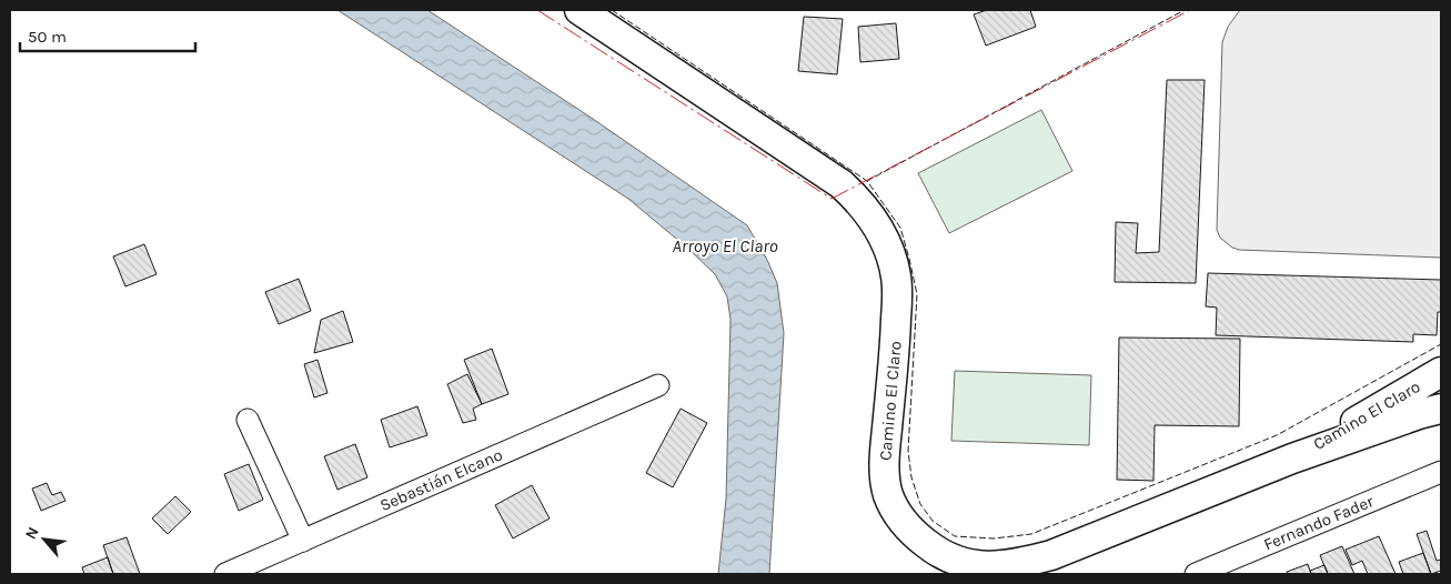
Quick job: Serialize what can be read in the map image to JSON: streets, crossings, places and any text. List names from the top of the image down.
{
  "streets": {
    "street": ["Camino El Claro", "Sebastián Elcano", "Fernando Fader"]
  },
  "water": ["Arroyo El Claro"],
  "scale_bar": "50 m",
  "north": "top left"
}
